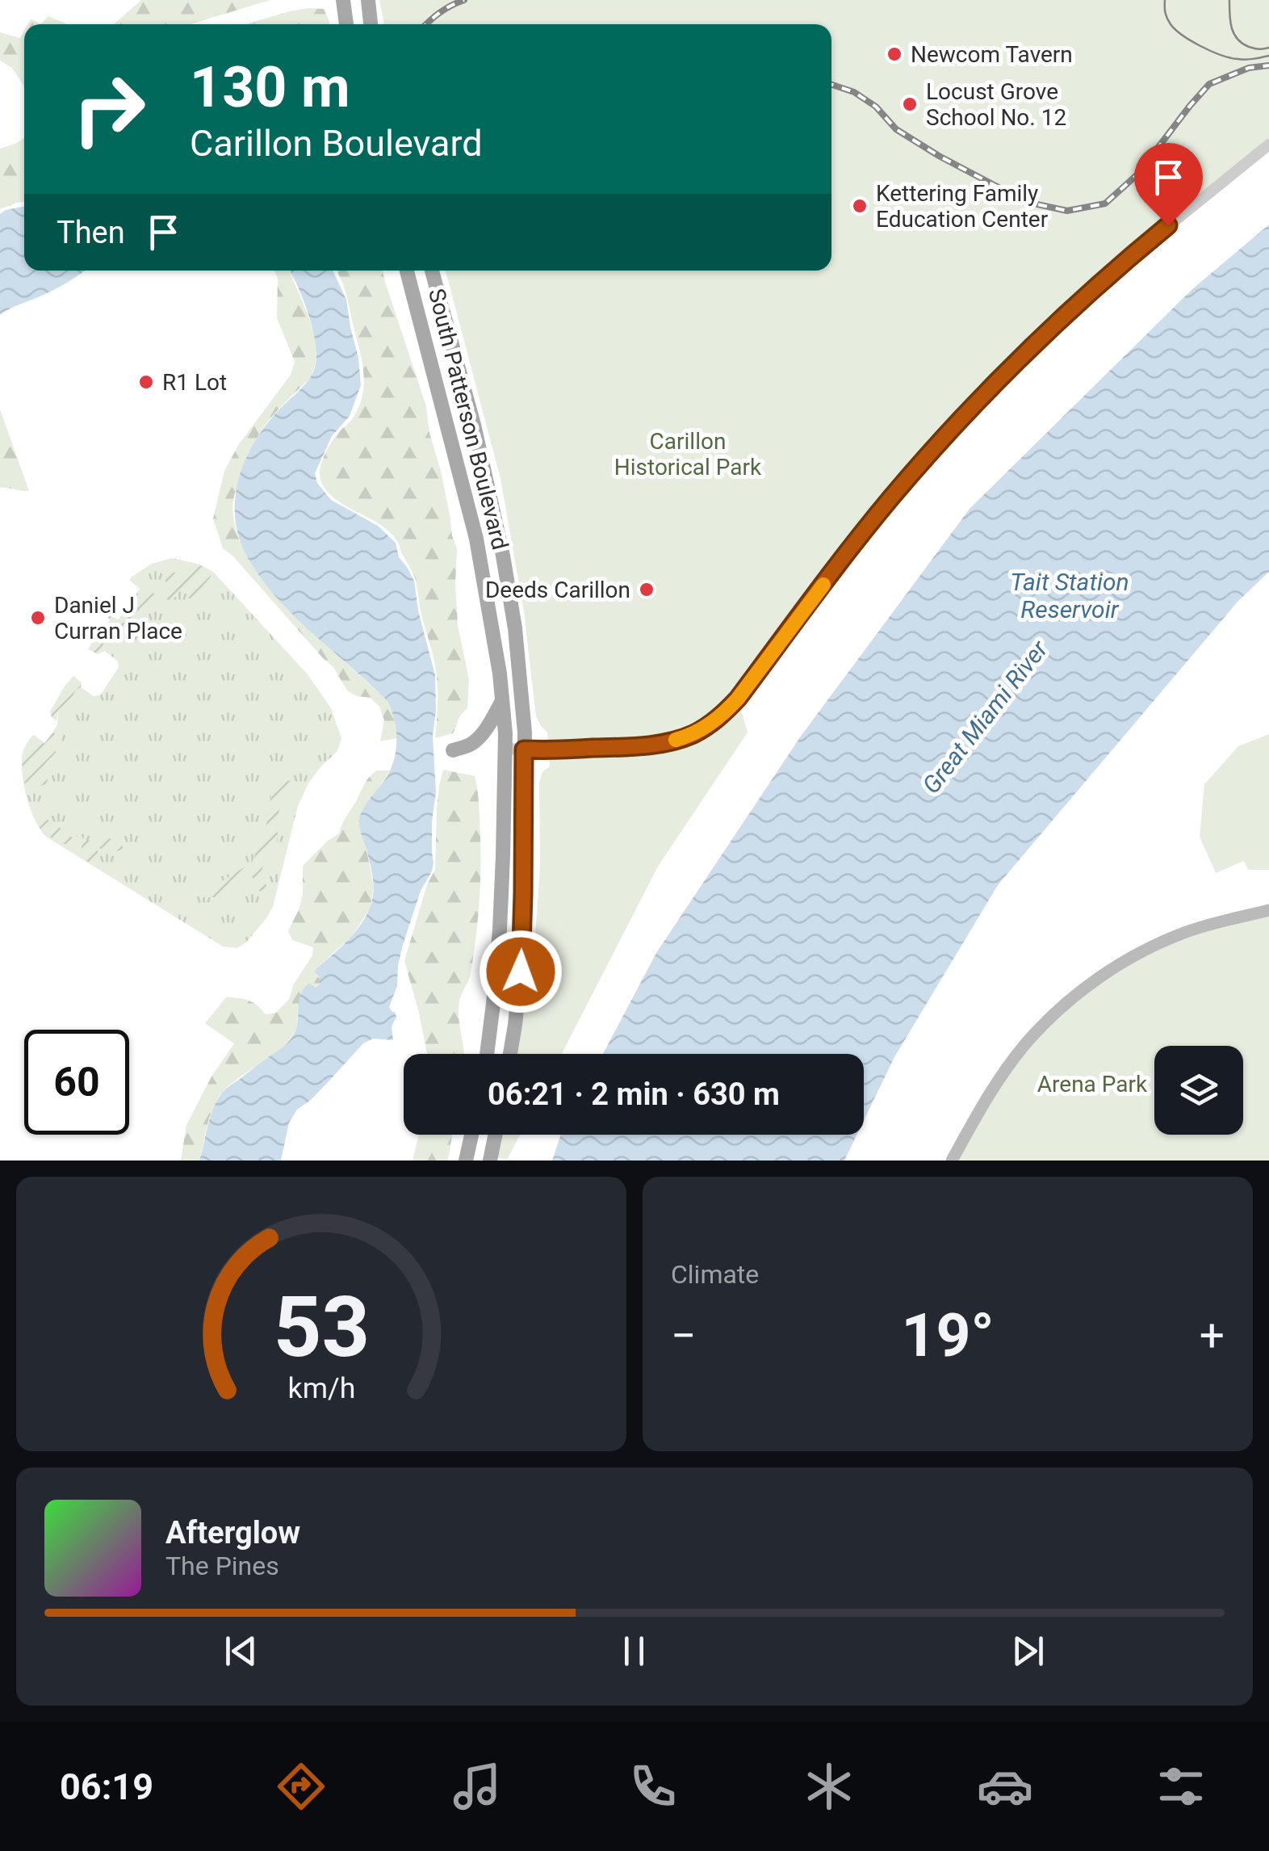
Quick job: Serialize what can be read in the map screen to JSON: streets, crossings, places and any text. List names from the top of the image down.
{
  "streets": {
    "main road": ["South Patterson Boulevard"]
  },
  "water": ["Tait Station Reservoir", "Great Miami River"],
  "parks": ["Carillon Historical Park", "Arena Park"],
  "places": [
    "Newcom Tavern",
    "Locust Grove School No. 12",
    "Kettering Family Education Center",
    "R1 Lot",
    "Deeds Carillon",
    "Daniel J Curran Place"
  ],
  "page": {
    "turn": ["130 m", "Carillon Boulevard"],
    "then": "Then",
    "limit": "60",
    "trip": "06:21 · 2 min · 630 m",
    "tile": "Climate",
    "heat": ["−", "19°", "+"],
    "song": ["Afterglow", "The Pines"],
    "tabs": "06:19",
    "gauge": ["53", "km/h"]
  }
}
